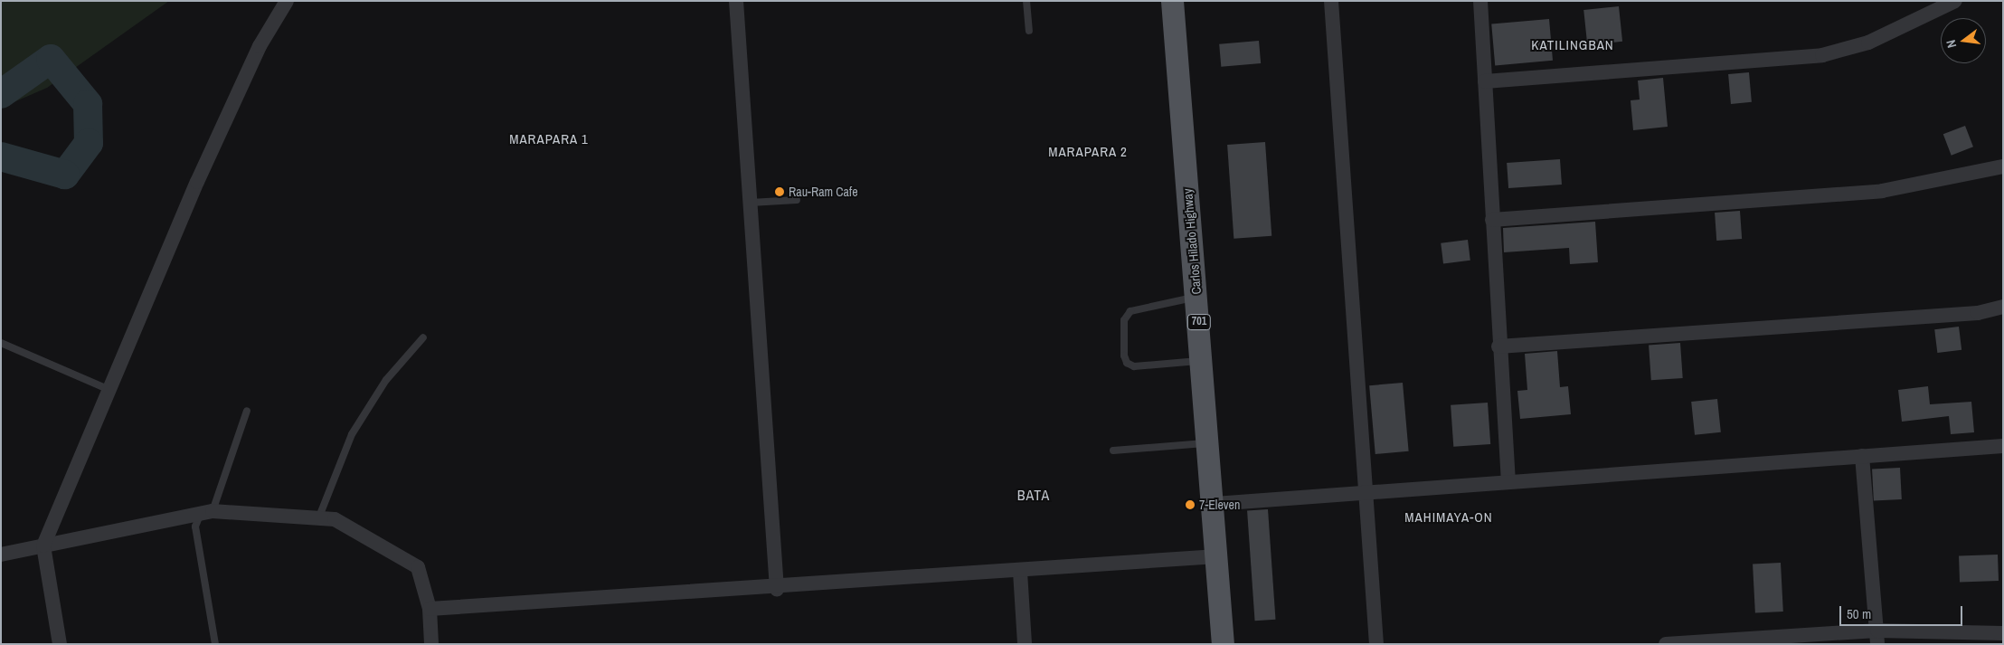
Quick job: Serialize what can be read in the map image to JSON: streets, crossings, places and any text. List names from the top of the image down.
{
  "streets": {
    "main road": ["Carlos Hilado Highway", "701"]
  },
  "districts": [
    "KATILINGBAN",
    "MARAPARA 1",
    "MARAPARA 2",
    "BATA",
    "MAHIMAYA-ON"
  ],
  "places": ["Rau-Ram Cafe", "7-Eleven"],
  "scale_bar": "50 m",
  "north": "left"
}
